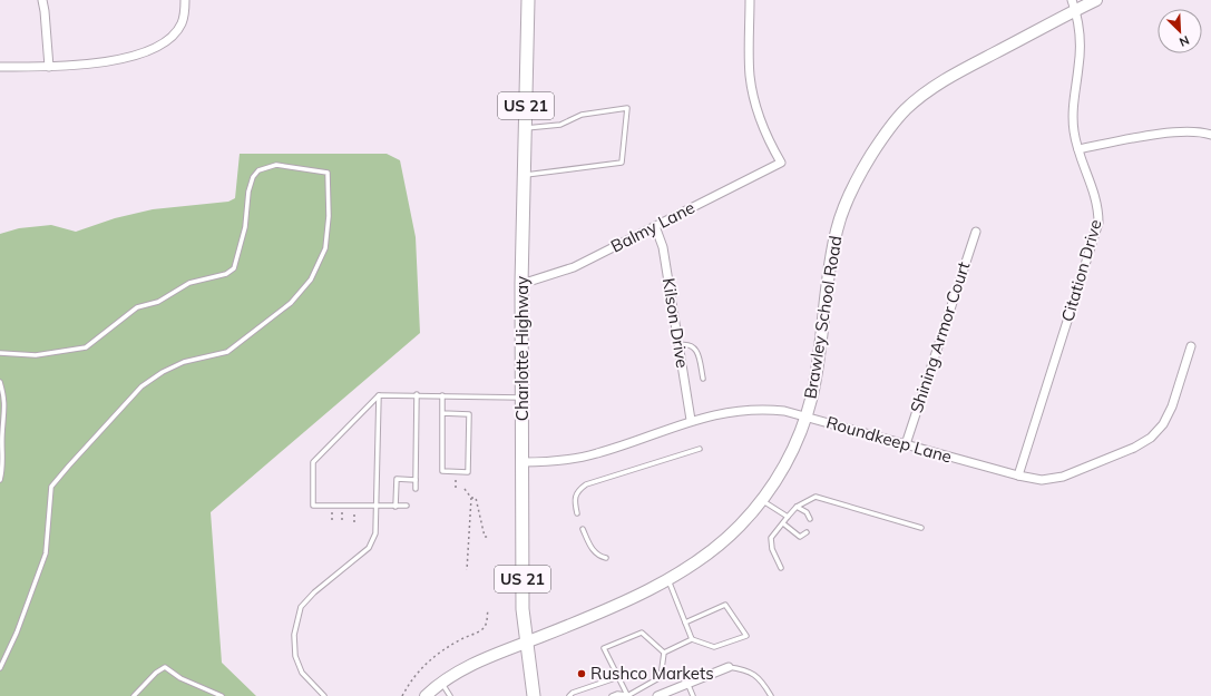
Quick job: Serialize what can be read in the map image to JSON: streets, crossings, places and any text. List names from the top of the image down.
{
  "streets": {
    "main road": ["US 21", "Brawley School Road", "Charlotte Highway"],
    "street": [
      "Balmy Lane",
      "Citation Drive",
      "Kilson Drive",
      "Shining Armor Court",
      "Roundkeep Lane"
    ]
  },
  "crossings": [
    ["Balmy Lane", "Kilson Drive"],
    ["Balmy Lane", "Charlotte Highway"],
    ["Citation Drive", "Brawley School Road"],
    ["Citation Drive", "Roundkeep Lane"],
    ["Brawley School Road", "Charlotte Highway"],
    ["Brawley School Road", "Roundkeep Lane"],
    ["Kilson Drive", "Roundkeep Lane"],
    ["Shining Armor Court", "Roundkeep Lane"],
    ["Charlotte Highway", "Roundkeep Lane"]
  ],
  "places": ["Rushco Markets"],
  "north": "bottom right"
}
